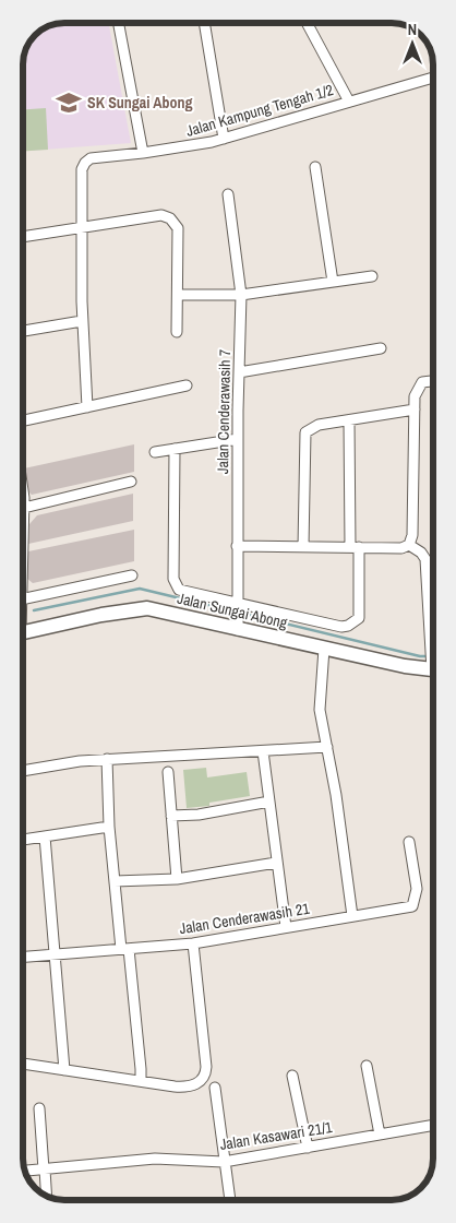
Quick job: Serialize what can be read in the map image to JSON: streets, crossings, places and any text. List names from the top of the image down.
{
  "streets": {
    "street": [
      "Jalan Kampung Tengah 1/2",
      "Jalan Cenderawasih 7",
      "Jalan Sungai Abong",
      "Jalan Cenderawasih 21",
      "Jalan Kasawari 21/1"
    ]
  },
  "crossings": [
    ["Jalan Cenderawasih 7", "Jalan Sungai Abong"]
  ],
  "places": {
    "school or university": ["SK Sungai Abong"]
  },
  "north": "top"
}
